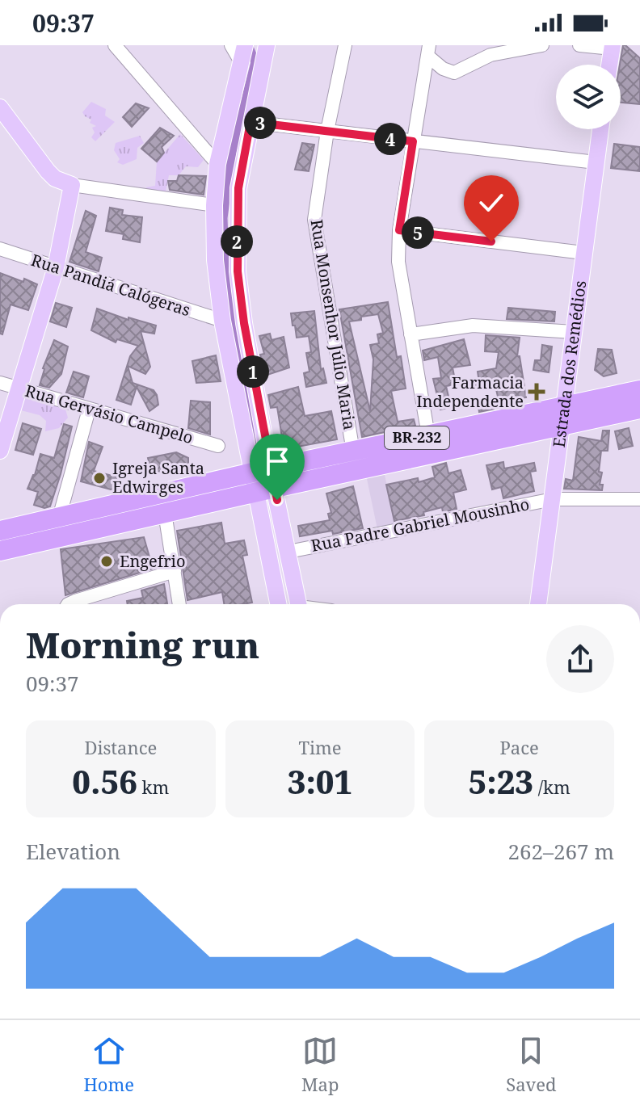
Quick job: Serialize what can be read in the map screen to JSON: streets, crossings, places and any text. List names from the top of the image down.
{
  "streets": {
    "highway": ["BR-232"],
    "main road": ["Estrada dos Remédios"],
    "street": [
      "Rua Pandiá Calógeras",
      "Rua Monsenhor Júlio Maria",
      "Rua Gervásio Campelo",
      "Rua Padre Gabriel Mousinho"
    ]
  },
  "crossings": [
    ["Rua Monsenhor Júlio Maria", "BR-232"],
    ["Estrada dos Remédios", "BR-232"],
    ["Estrada dos Remédios", "Rua Padre Gabriel Mousinho"]
  ],
  "places": {
    "health": ["Farmacia Independente"],
    "other": ["Igreja Santa Edwirges", "Engefrio"]
  },
  "page": {
    "status": "09:37",
    "pins": [
      "3",
      "4",
      "5",
      "2",
      "1"
    ],
    "heading": ["Morning run", "09:37"],
    "stats": [
      ["Distance", "0.56 km"],
      ["Time", "3:01"],
      ["Pace", "5:23 /km"]
    ],
    "chart": ["Elevation", "262–267 m"],
    "tabs": ["Home", "Map", "Saved"]
  }
}
